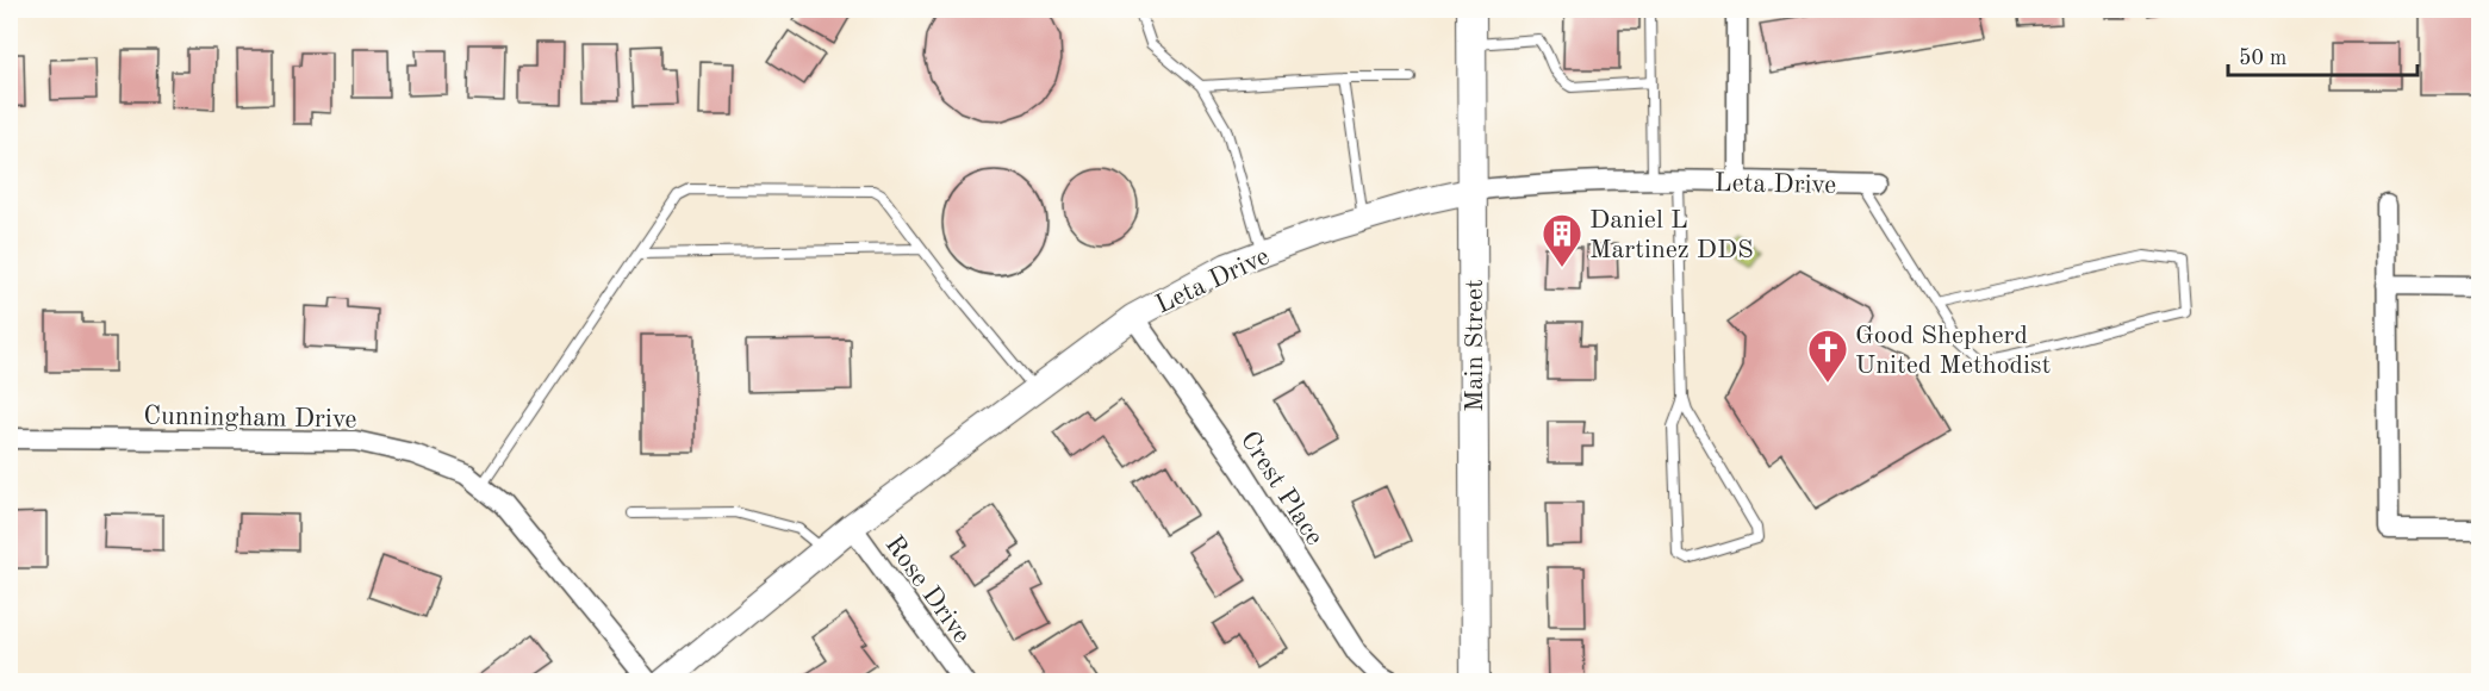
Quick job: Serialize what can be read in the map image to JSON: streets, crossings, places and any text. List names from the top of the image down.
{
  "streets": {
    "main road": ["Main Street"],
    "street": [
      "Leta Drive",
      "Cunningham Drive",
      "Crest Place",
      "Rose Drive"
    ]
  },
  "crossings": [
    ["Leta Drive", "Main Street"],
    ["Leta Drive", "Crest Place"],
    ["Leta Drive", "Rose Drive"]
  ],
  "places": {
    "building": ["Daniel L Martinez DDS"],
    "church": ["Good Shepherd United Methodist"]
  },
  "scale_bar": "50 m"
}
